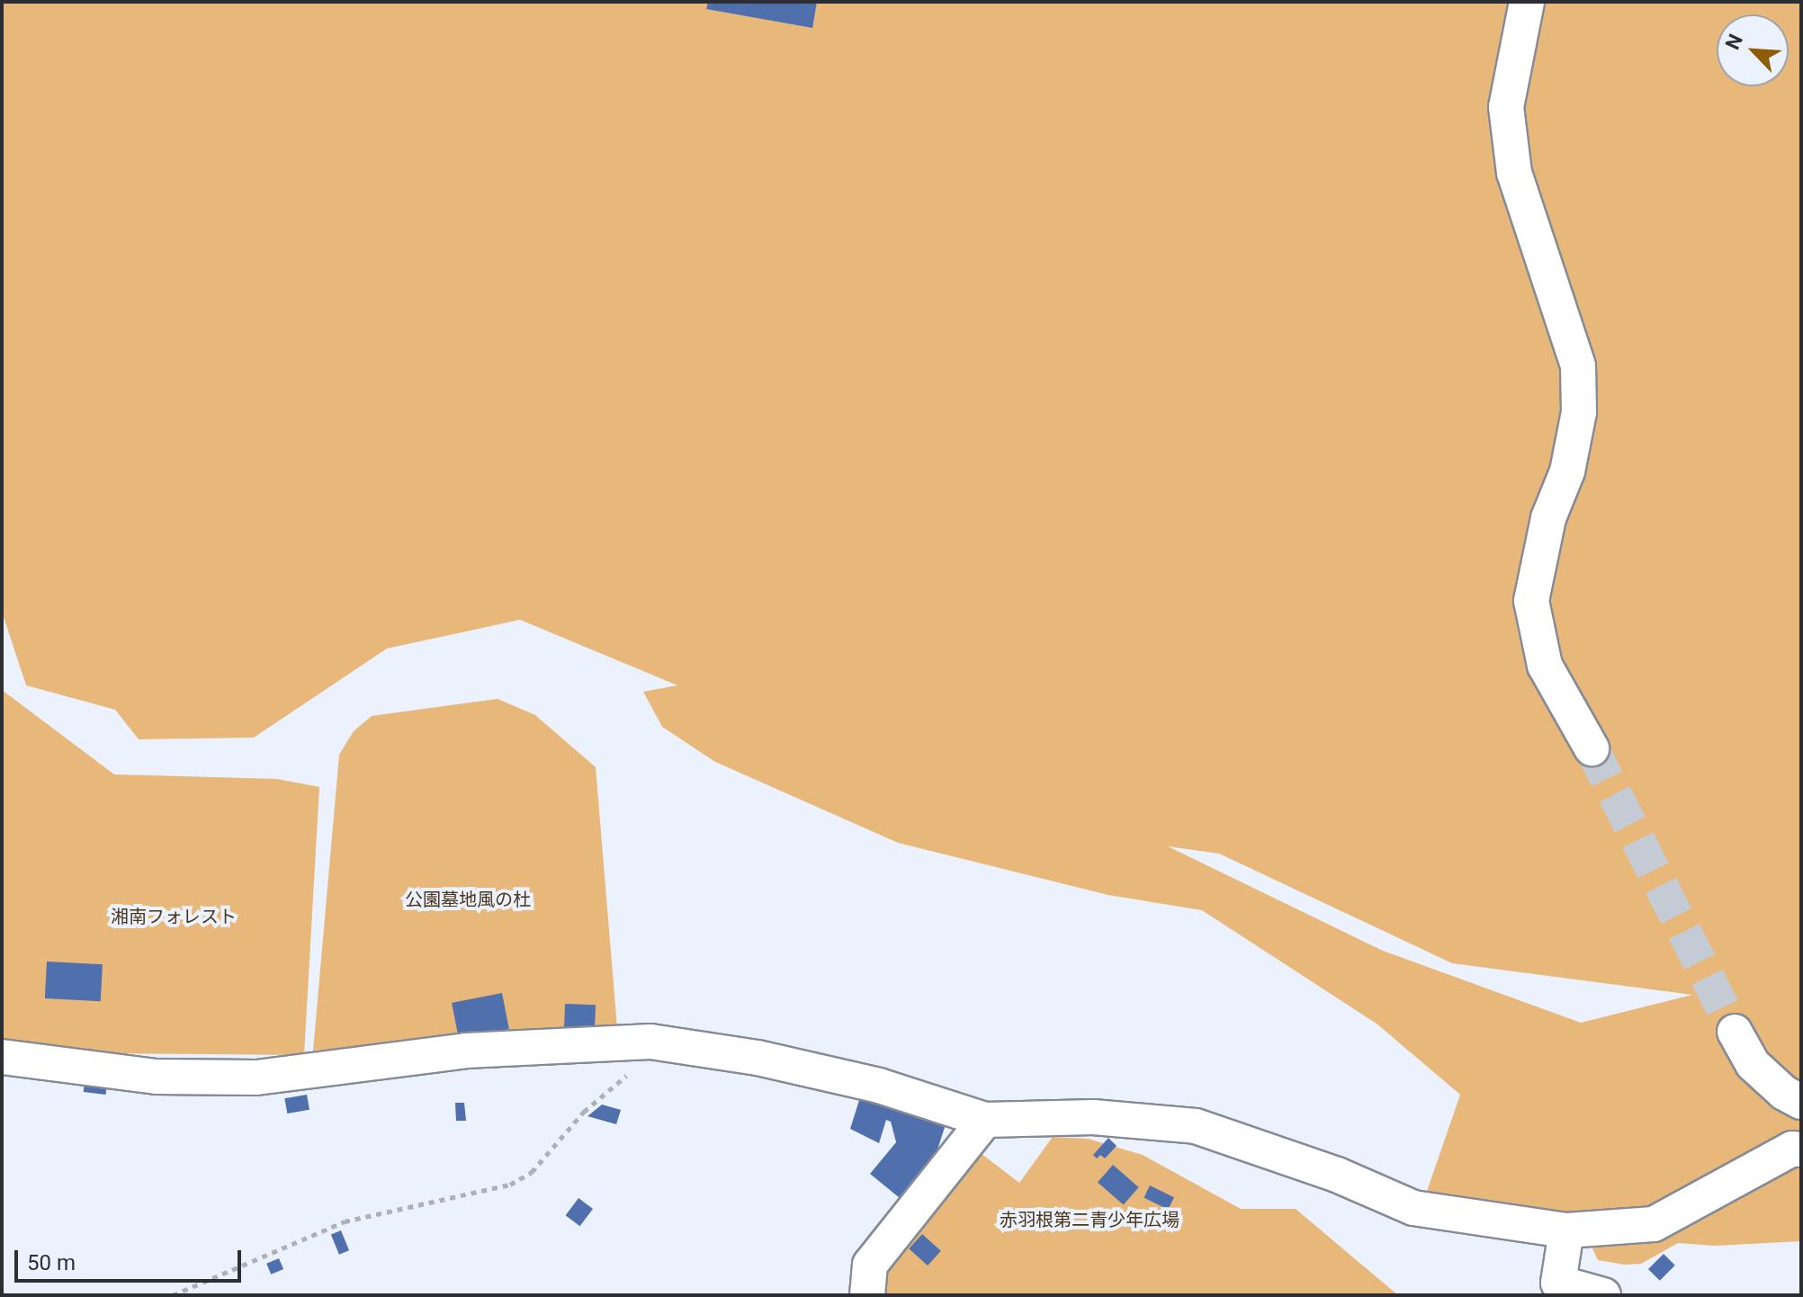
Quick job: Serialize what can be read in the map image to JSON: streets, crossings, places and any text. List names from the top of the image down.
{
  "parks": ["公園墓地風の杜", "湘南フォレスト", "赤羽根第二青少年広場"],
  "scale_bar": "50 m",
  "north": "top left"
}
